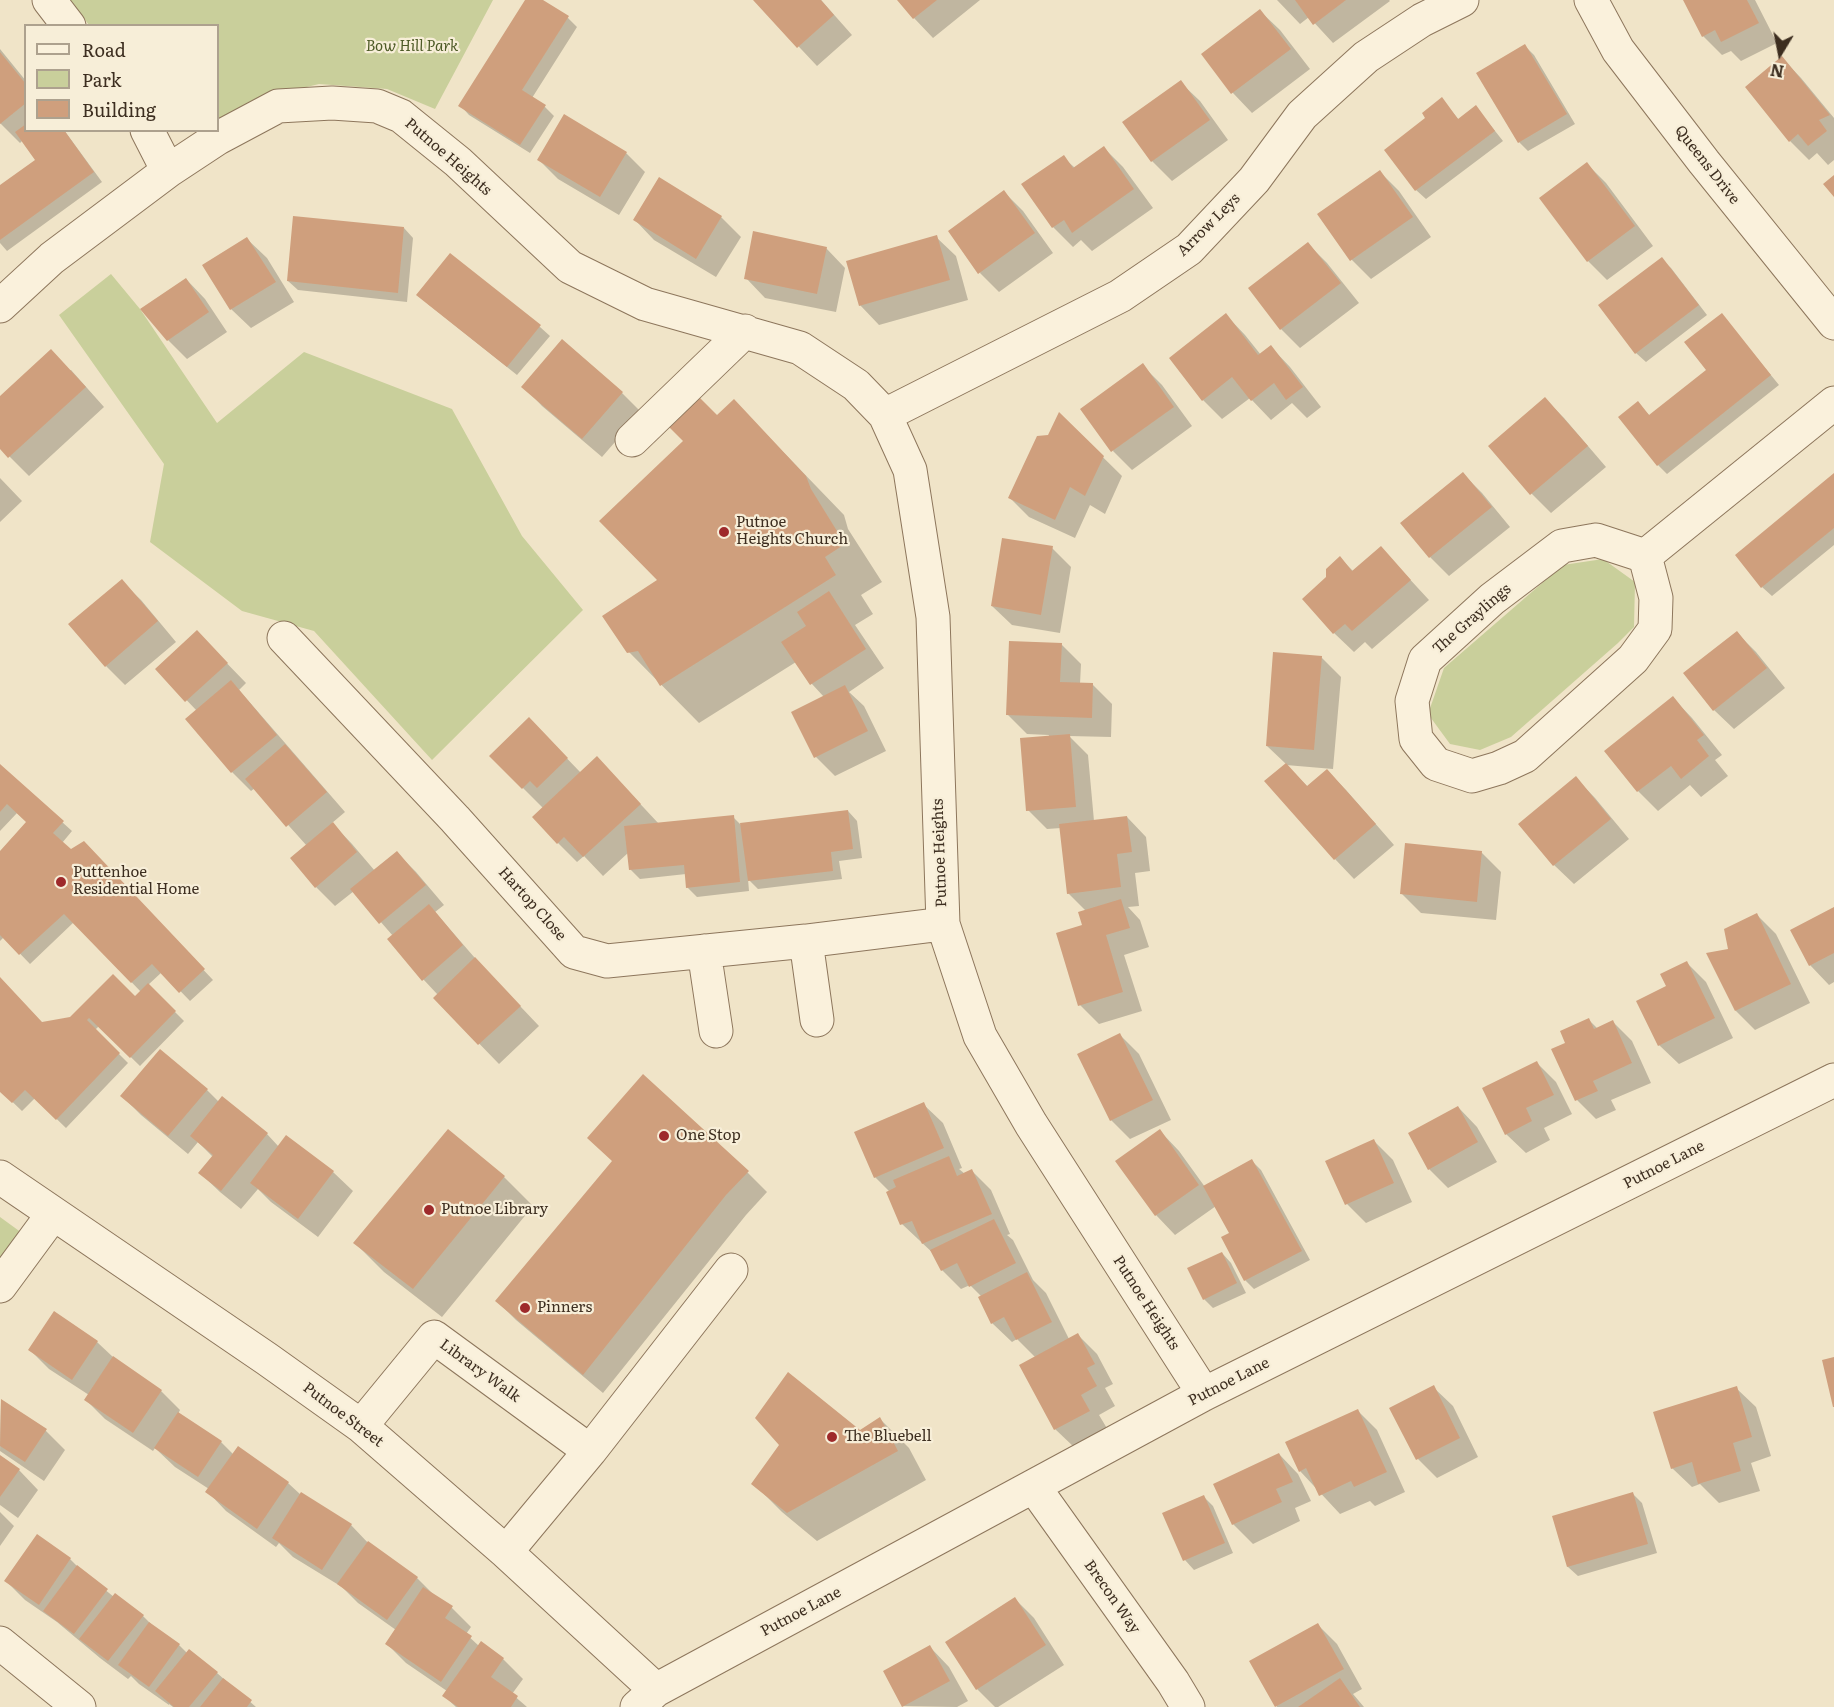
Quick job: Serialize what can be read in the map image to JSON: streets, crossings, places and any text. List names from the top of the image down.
{
  "streets": {
    "street": [
      "Putnoe Heights",
      "Queens Drive",
      "Arrow Leys",
      "The Graylings",
      "Hartop Close",
      "Putnoe Lane",
      "Library Walk",
      "Putnoe Street",
      "Brecon Way"
    ]
  },
  "crossings": [
    ["Putnoe Heights", "Arrow Leys"],
    ["Putnoe Heights", "Hartop Close"],
    ["Putnoe Heights", "Putnoe Lane"],
    ["Putnoe Lane", "Putnoe Street"],
    ["Putnoe Lane", "Brecon Way"],
    ["Library Walk", "Putnoe Street"]
  ],
  "parks": ["Bow Hill Park"],
  "places": [
    "Putnoe Heights Church",
    "Puttenhoe Residential Home",
    "One Stop",
    "Putnoe Library",
    "Pinners",
    "The Bluebell"
  ],
  "legend": ["Road", "Park", "Building"],
  "north": "bottom"
}
